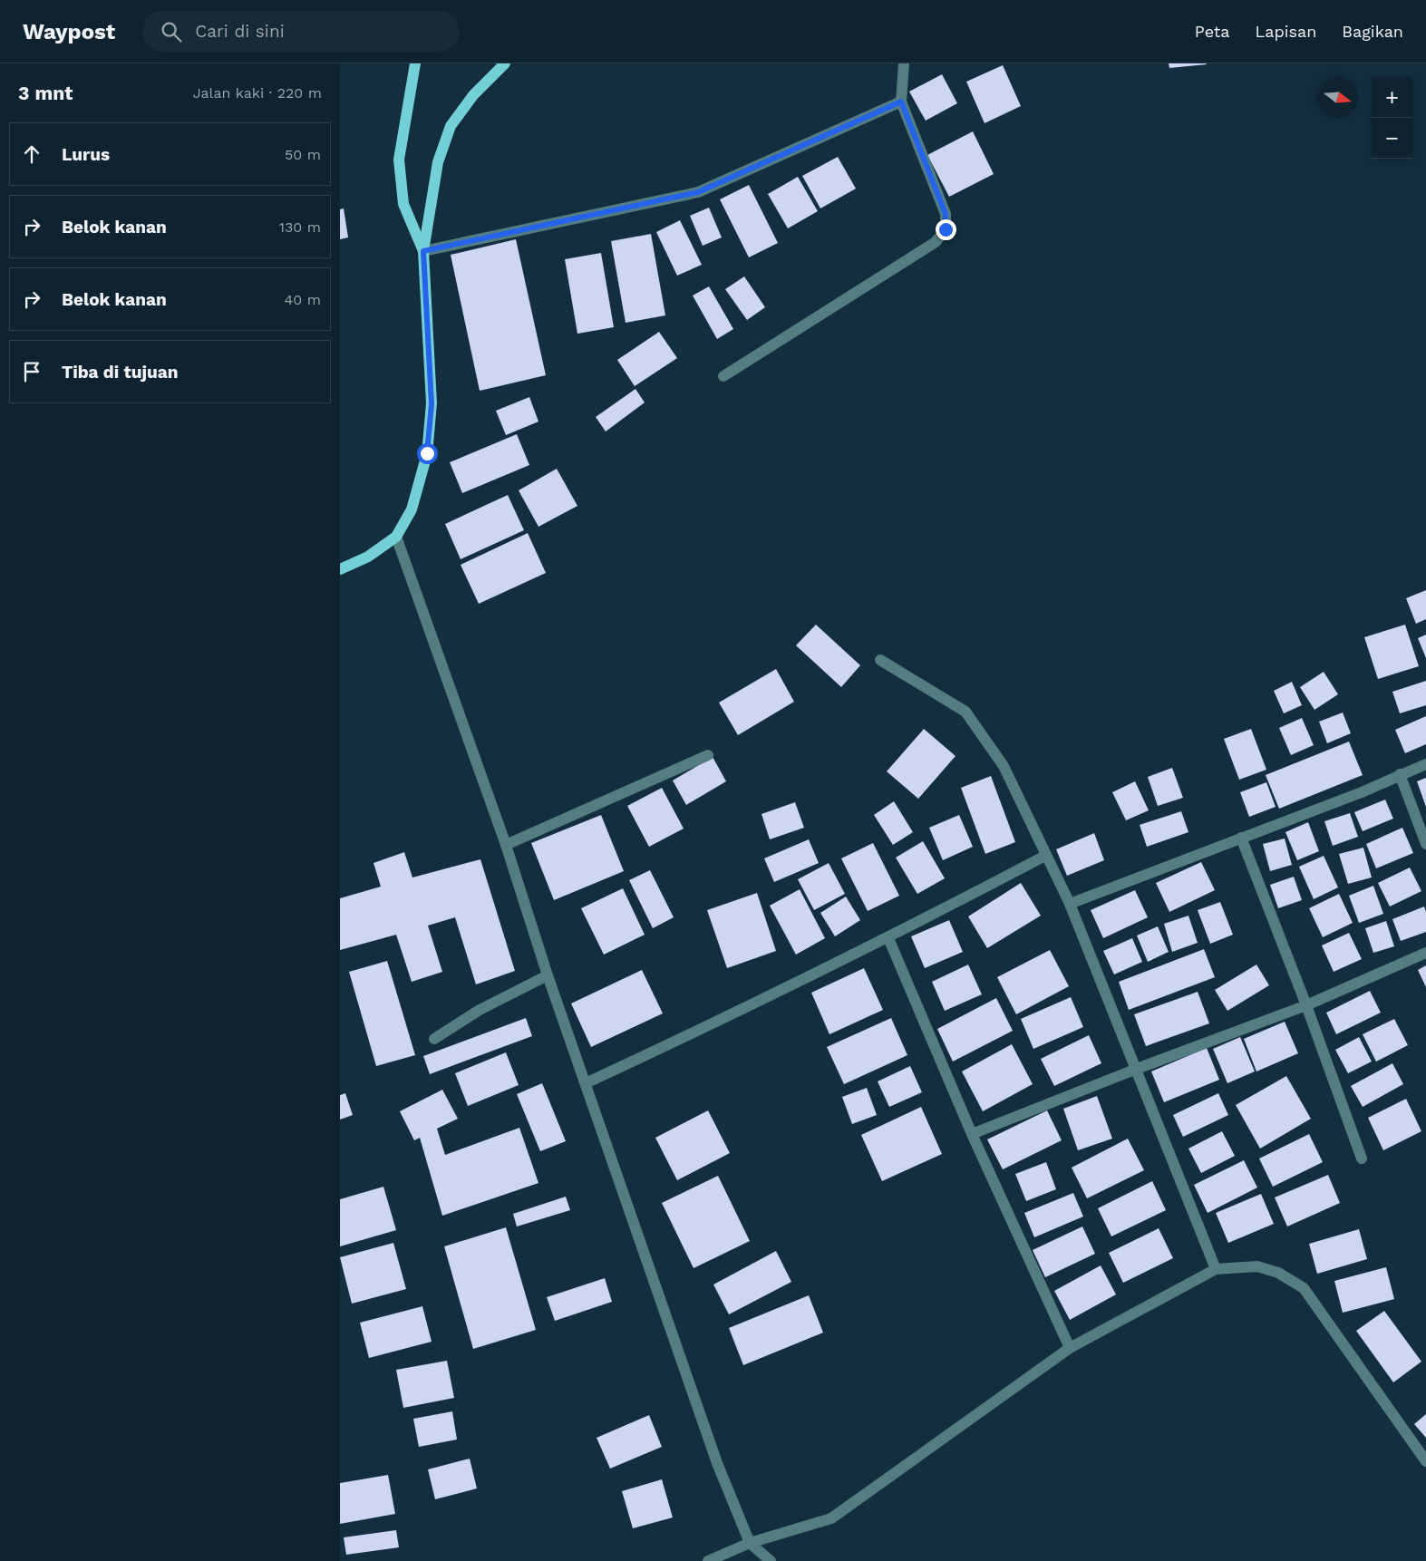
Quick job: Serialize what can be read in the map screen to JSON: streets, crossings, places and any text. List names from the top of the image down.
{
  "north": "right",
  "page": {
    "header": "Waypost",
    "search": "Cari di sini",
    "nav": ["Peta", "Lapisan", "Bagikan"],
    "heading": ["3 mnt", "Jalan kaki · 220 m"],
    "map_buttons": ["+", "−"],
    "list": [
      ["Lurus", "50 m"],
      ["Belok kanan", "130 m"],
      ["Belok kanan", "40 m"],
      "Tiba di tujuan"
    ]
  }
}
